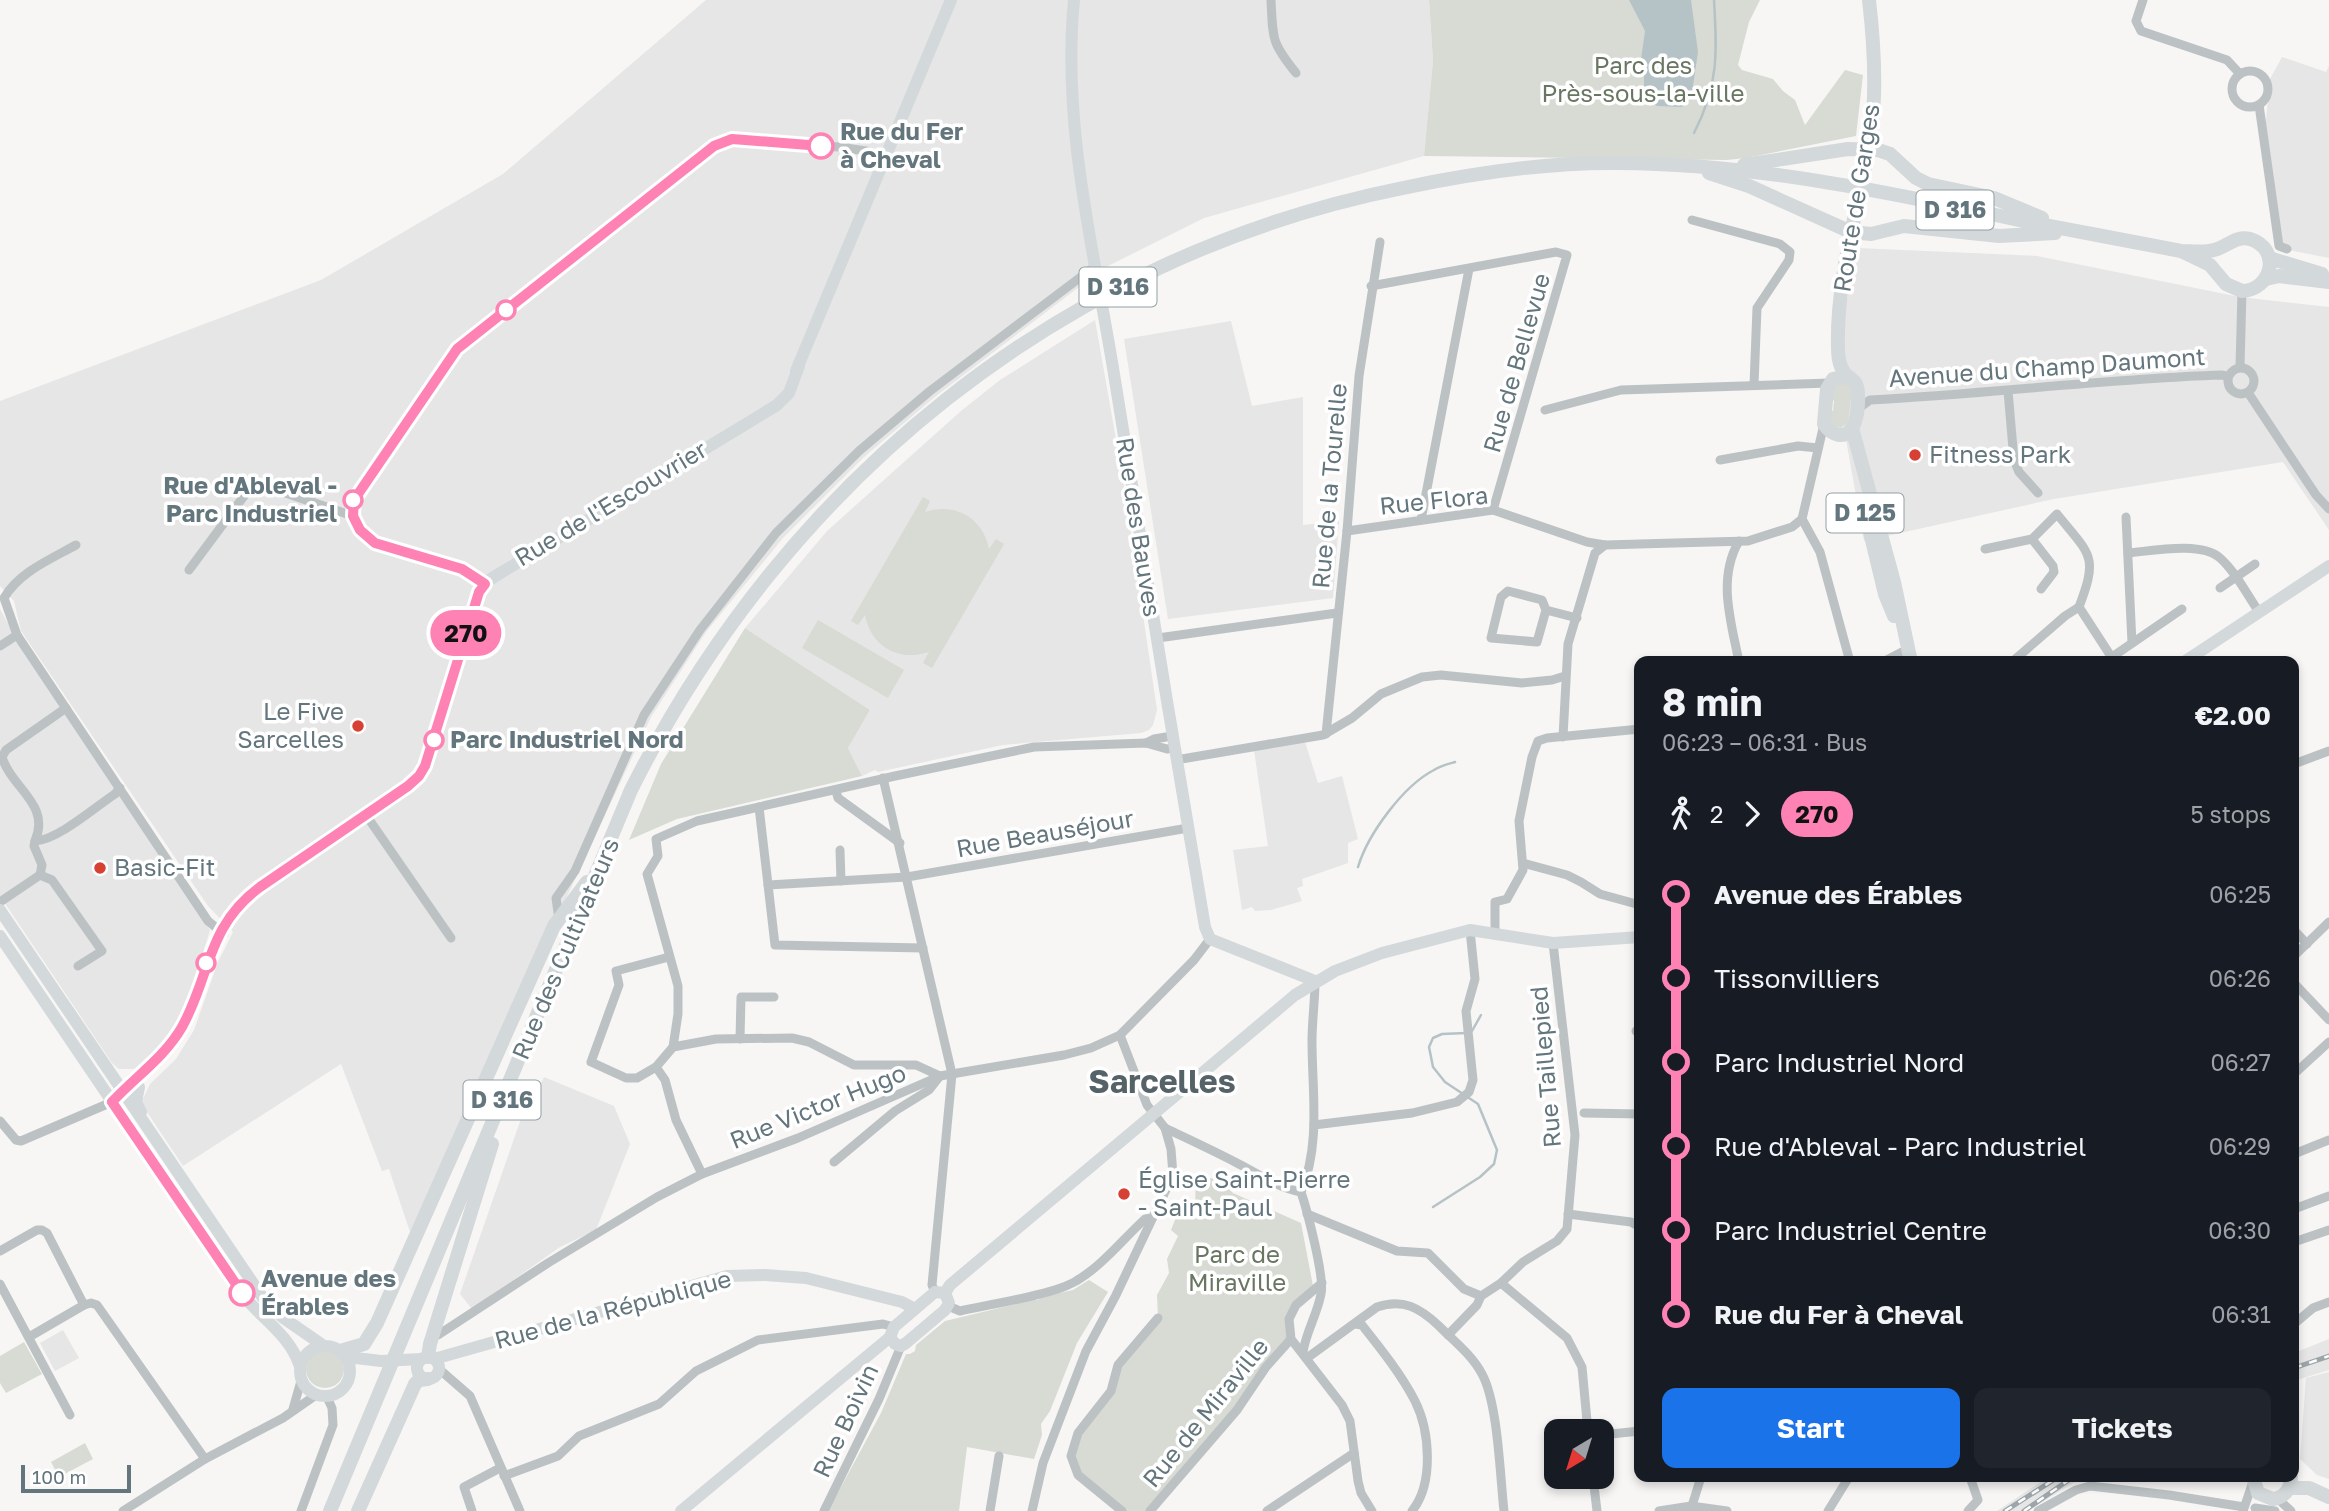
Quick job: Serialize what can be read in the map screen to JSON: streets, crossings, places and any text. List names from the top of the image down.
{
  "streets": {
    "main road": [
      "Route de Garges",
      "D 316",
      "Rue de l'Escouvrier",
      "D 125",
      "Rue des Bauves",
      "Rue des Cultivateurs",
      "Rue de la République"
    ],
    "street": [
      "Rue de Bellevue",
      "Avenue du Champ Daumont",
      "Rue de la Tourelle",
      "Rue Flora",
      "Rue Beauséjour",
      "Rue Taillepied",
      "Rue Victor Hugo",
      "Rue de Miraville",
      "Rue Boivin"
    ]
  },
  "crossings": [
    ["D 316", "Rue des Cultivateurs"],
    ["Rue de Bellevue", "Rue de la Tourelle"],
    ["Rue de Bellevue", "Rue Flora"],
    ["Rue de la Tourelle", "Rue Flora"],
    ["Rue des Bauves", "Rue Beauséjour"],
    ["Rue des Bauves", "Rue Victor Hugo"]
  ],
  "districts": ["Sarcelles"],
  "parks": ["Parc des Près-sous-la-ville", "Parc de Miraville"],
  "places": [
    "Rue du Fer à Cheval",
    "Fitness Park",
    "Rue d'Ableval - Parc Industriel",
    "Le Five Sarcelles",
    "Parc Industriel Nord",
    "Basic-Fit",
    "Église Saint-Pierre - Saint-Paul",
    "Avenue des Érables"
  ],
  "lines": ["bus line 270"],
  "scale_bar": "100 m",
  "north": "bottom left",
  "page": {
    "on_map": "270",
    "heading": ["8 min", "06:23 – 06:31 · Bus", "€2.00"],
    "legs": ["2", "270", "5 stops"],
    "list": [
      {
        "name": "Avenue des Érables",
        "value": "06:25"
      },
      {
        "name": "Tissonvilliers",
        "value": "06:26"
      },
      {
        "name": "Parc Industriel Nord",
        "value": "06:27"
      },
      {
        "name": "Rue d'Ableval - Parc Industriel",
        "value": "06:29"
      },
      {
        "name": "Parc Industriel Centre",
        "value": "06:30"
      },
      {
        "name": "Rue du Fer à Cheval",
        "value": "06:31"
      }
    ],
    "buttons": ["Start", "Tickets"],
    "scale": "100 m"
  }
}
